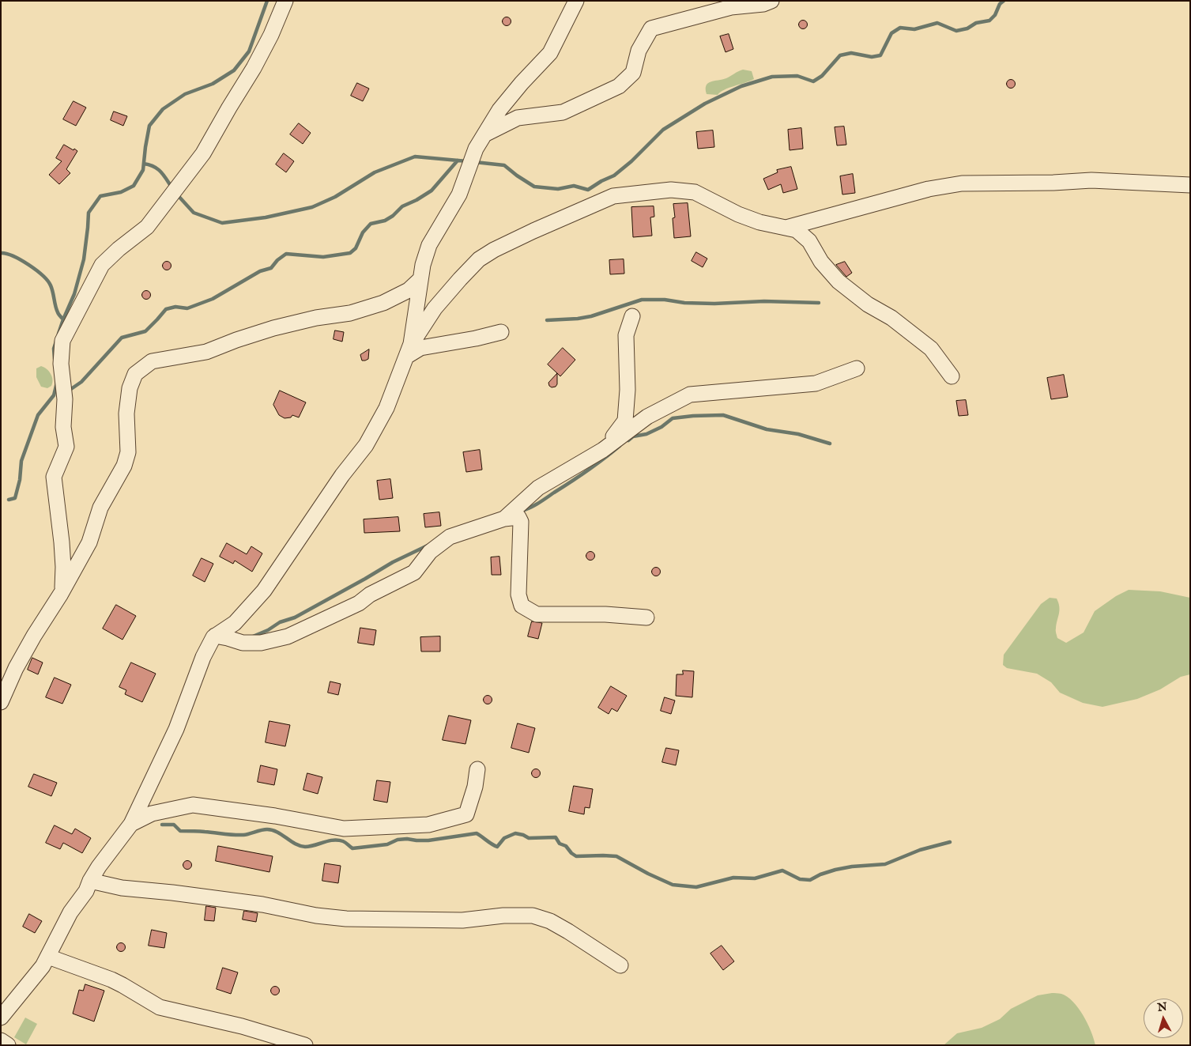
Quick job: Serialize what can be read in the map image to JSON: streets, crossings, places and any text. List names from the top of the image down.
{
  "north": "top"
}
